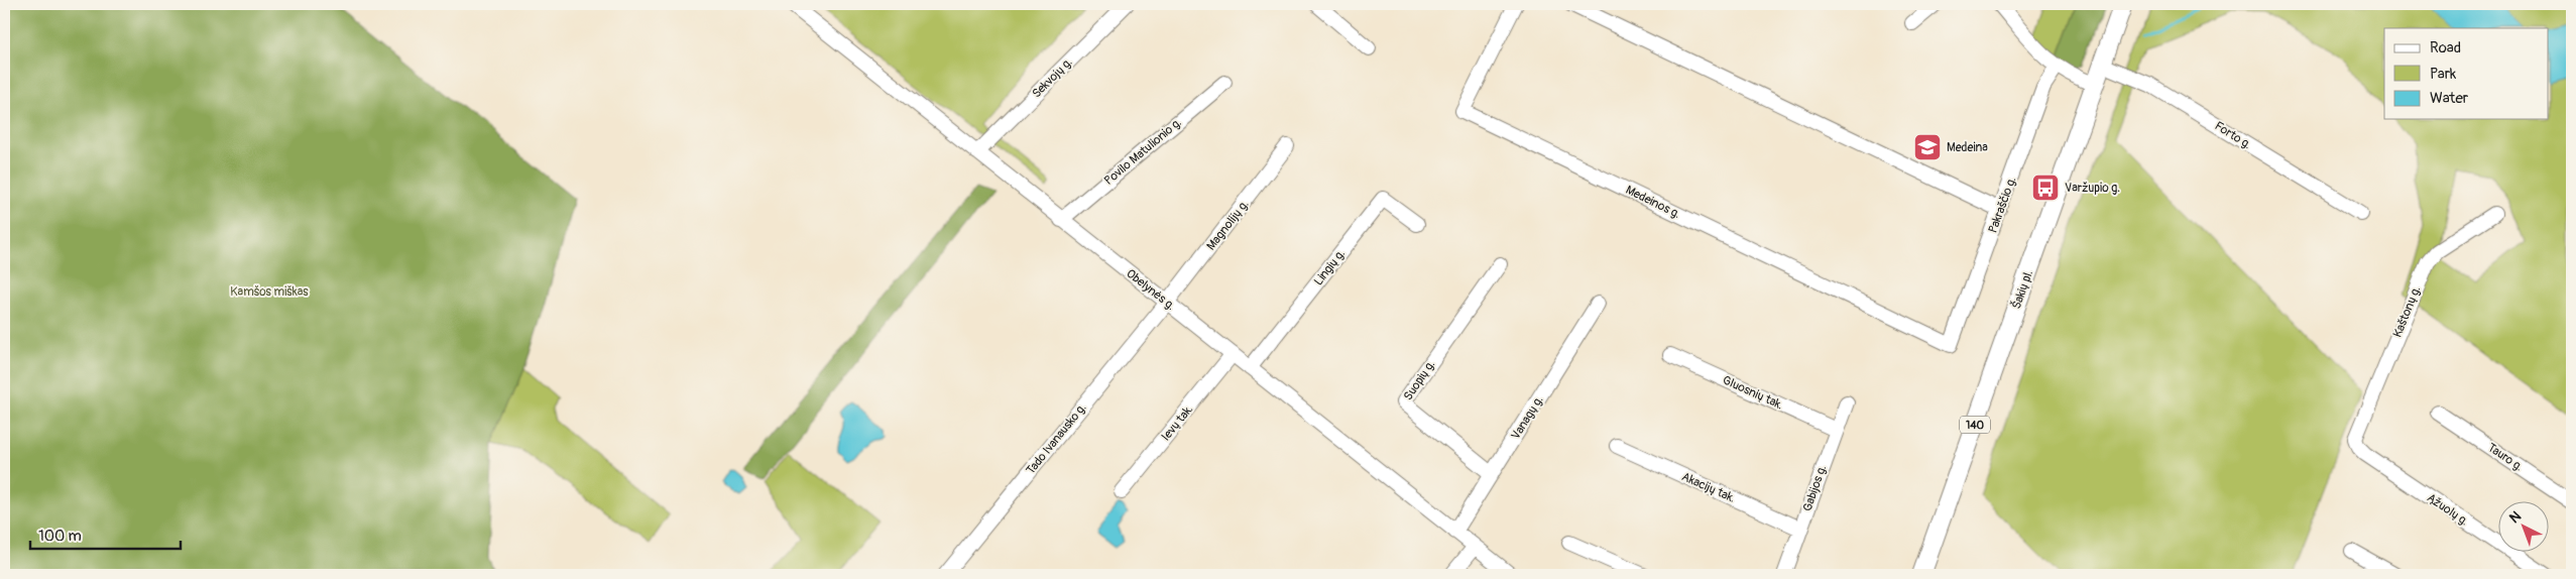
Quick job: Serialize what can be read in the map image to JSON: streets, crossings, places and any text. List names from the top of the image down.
{
  "streets": {
    "main road": ["Šakių pl.", "140"],
    "street": [
      "Sekvojų g.",
      "Forto g.",
      "Povilo Matulionio g.",
      "Medeinos g.",
      "Pakraščio g.",
      "Magnolijų g.",
      "Lingių g.",
      "Obelynės g.",
      "Kaštonų g.",
      "Suopių g.",
      "Gluosnių tak.",
      "Vanagų g.",
      "Ievų tak.",
      "Tado Ivanausko g.",
      "Tauro g.",
      "Akacijų tak.",
      "Gabijos g.",
      "Ąžuolų g."
    ]
  },
  "crossings": [
    ["Sekvojų g.", "Obelynės g."],
    ["Forto g.", "Šakių pl."],
    ["Povilo Matulionio g.", "Obelynės g."],
    ["Medeinos g.", "Pakraščio g."],
    ["Magnolijų g.", "Obelynės g."],
    ["Magnolijų g.", "Tado Ivanausko g."],
    ["Lingių g.", "Obelynės g."],
    ["Obelynės g.", "Vanagų g."],
    ["Obelynės g.", "Ievų tak."],
    ["Obelynės g.", "Tado Ivanausko g."],
    ["Kaštonų g.", "Ąžuolų g."],
    ["Suopių g.", "Vanagų g."],
    ["Gluosnių tak.", "Gabijos g."],
    ["Akacijų tak.", "Gabijos g."]
  ],
  "parks": ["Kamšos miškas"],
  "places": {
    "school or university": ["Medeina"],
    "bus stop": ["Varžupio g."]
  },
  "legend": ["Road", "Park", "Water"],
  "scale_bar": "100 m",
  "north": "top left"
}
